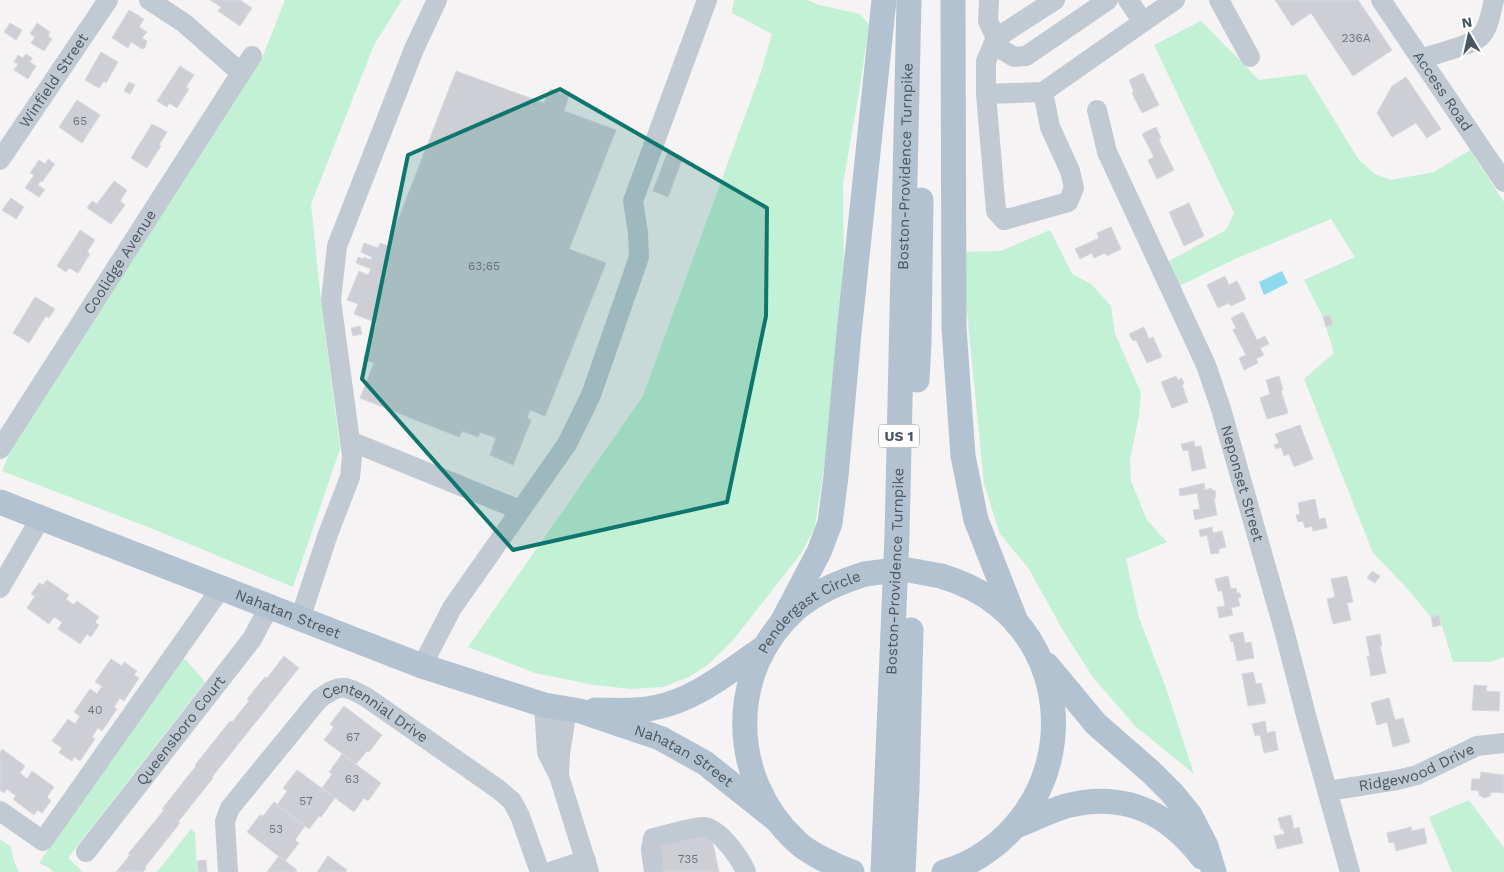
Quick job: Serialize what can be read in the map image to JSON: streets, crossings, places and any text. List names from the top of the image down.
{
  "streets": {
    "main road": [
      "Boston-Providence Turnpike",
      "US 1",
      "Nahatan Street",
      "Pendergast Circle"
    ],
    "street": [
      "Winfield Street",
      "Access Road",
      "Coolidge Avenue",
      "Neponset Street",
      "Centennial Drive",
      "Queensboro Court",
      "Ridgewood Drive"
    ]
  },
  "crossings": [
    ["Neponset Street", "Ridgewood Drive"],
    ["Nahatan Street", "Pendergast Circle"],
    ["Nahatan Street", "Queensboro Court"]
  ],
  "house_numbers": [
    "236A",
    "65",
    "63;65",
    "40",
    "67",
    "63",
    "57",
    "53",
    "735"
  ],
  "north": "top"
}
